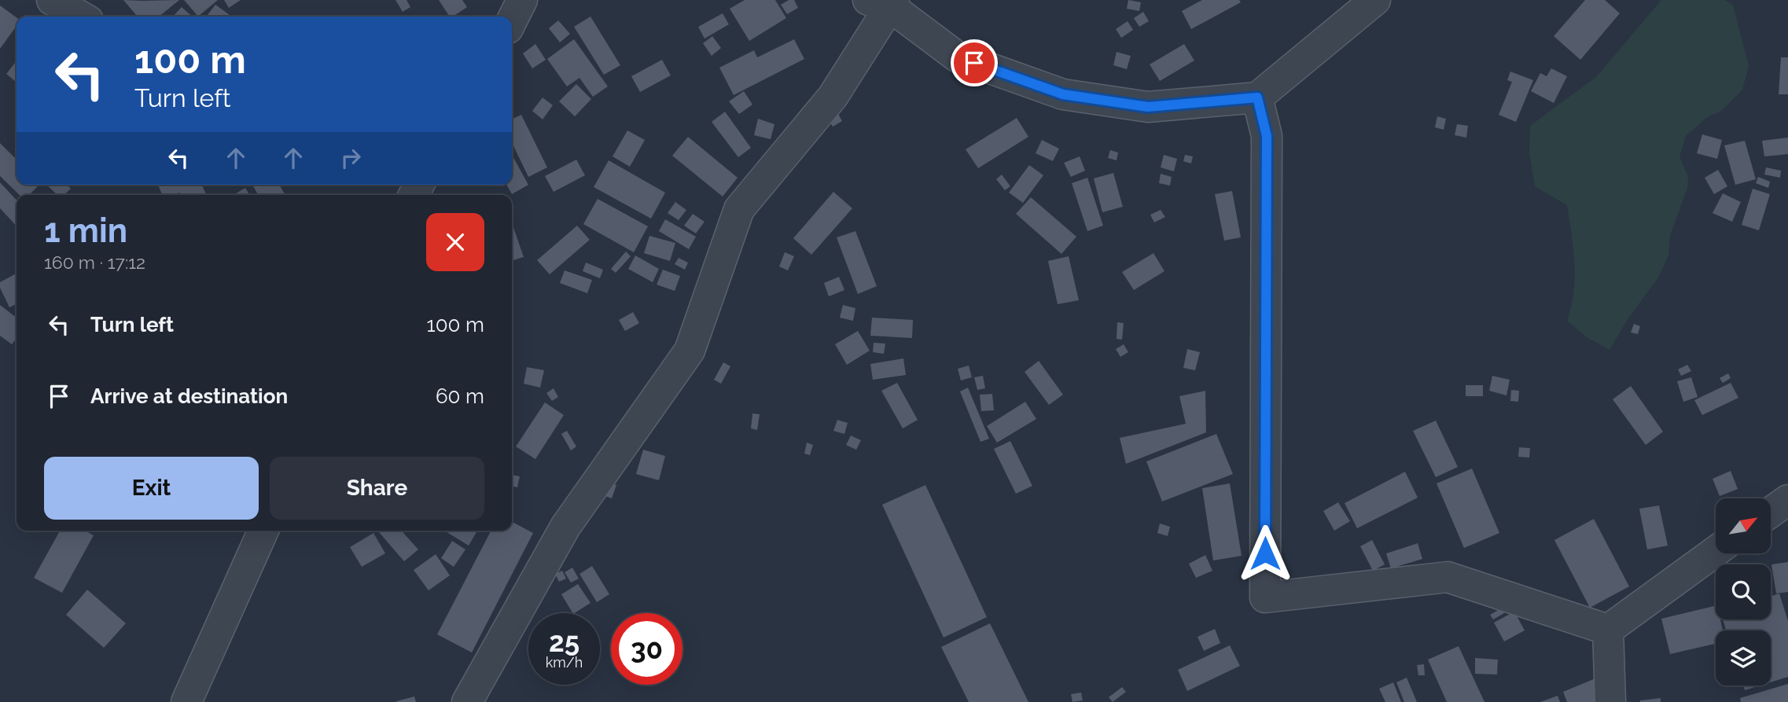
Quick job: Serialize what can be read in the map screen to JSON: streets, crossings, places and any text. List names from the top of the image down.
{
  "north": "top right",
  "page": {
    "turn": ["100 m", "Turn left"],
    "heading": ["1 min", "160 m · 17:12"],
    "list": [
      {
        "name": "Turn left",
        "value": "100 m"
      },
      {
        "name": "Arrive at destination",
        "value": "60 m"
      }
    ],
    "buttons": ["Exit", "Share"],
    "speed": "25 km/h",
    "limit": "30"
  }
}
